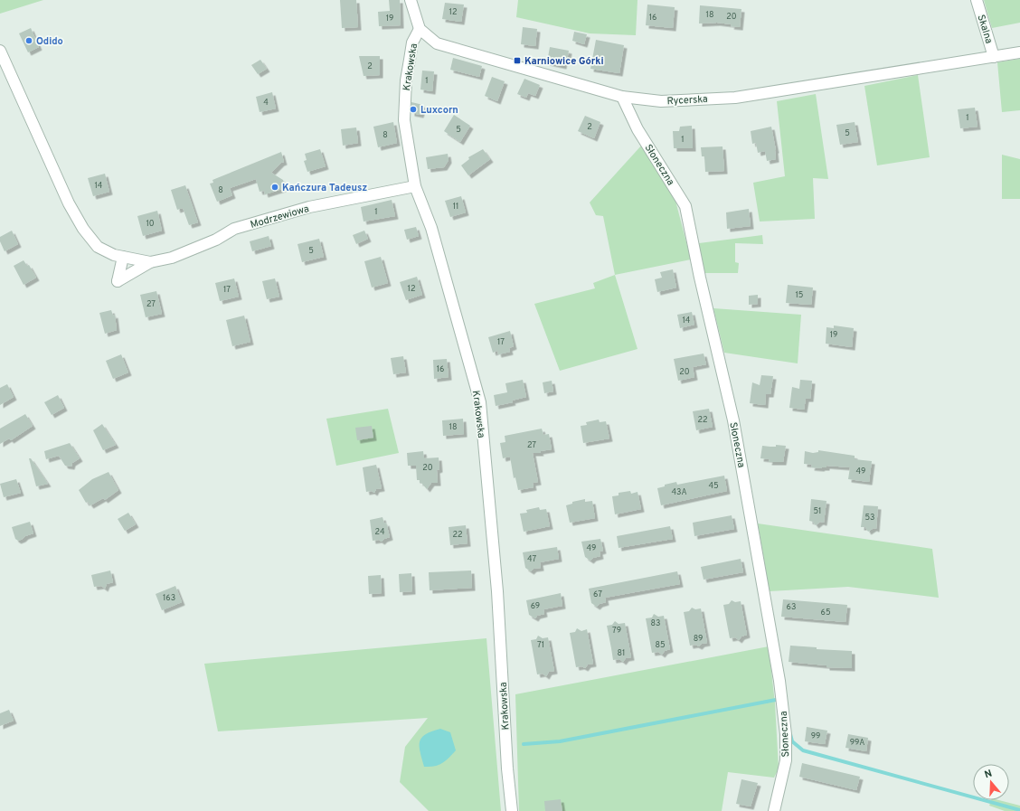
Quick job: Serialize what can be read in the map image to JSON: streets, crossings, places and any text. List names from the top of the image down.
{
  "streets": {
    "street": [
      "Skalna",
      "Krakowska",
      "Rycerska",
      "Słoneczna",
      "Modrzewiowa"
    ]
  },
  "crossings": [
    ["Skalna", "Rycerska"],
    ["Krakowska", "Rycerska"],
    ["Krakowska", "Modrzewiowa"],
    ["Rycerska", "Słoneczna"]
  ],
  "places": {
    "other": ["Odido", "Luxcorn", "Kańczura Tadeusz"],
    "transit": ["Karniowice Górki"]
  },
  "house_numbers": [
    "12",
    "18",
    "20",
    "16",
    "19",
    "2",
    "1",
    "4",
    "1",
    "2",
    "5",
    "5",
    "8",
    "1",
    "14",
    "8",
    "11",
    "1",
    "10",
    "5",
    "12",
    "17",
    "15",
    "27",
    "14",
    "19",
    "17",
    "16",
    "20",
    "22",
    "18",
    "27",
    "20",
    "49",
    "45",
    "43A",
    "51",
    "53",
    "24",
    "22",
    "49",
    "47",
    "67",
    "163",
    "69",
    "63",
    "65",
    "83",
    "79",
    "89",
    "71",
    "85",
    "81",
    "99",
    "99A"
  ],
  "north": "top"
}
